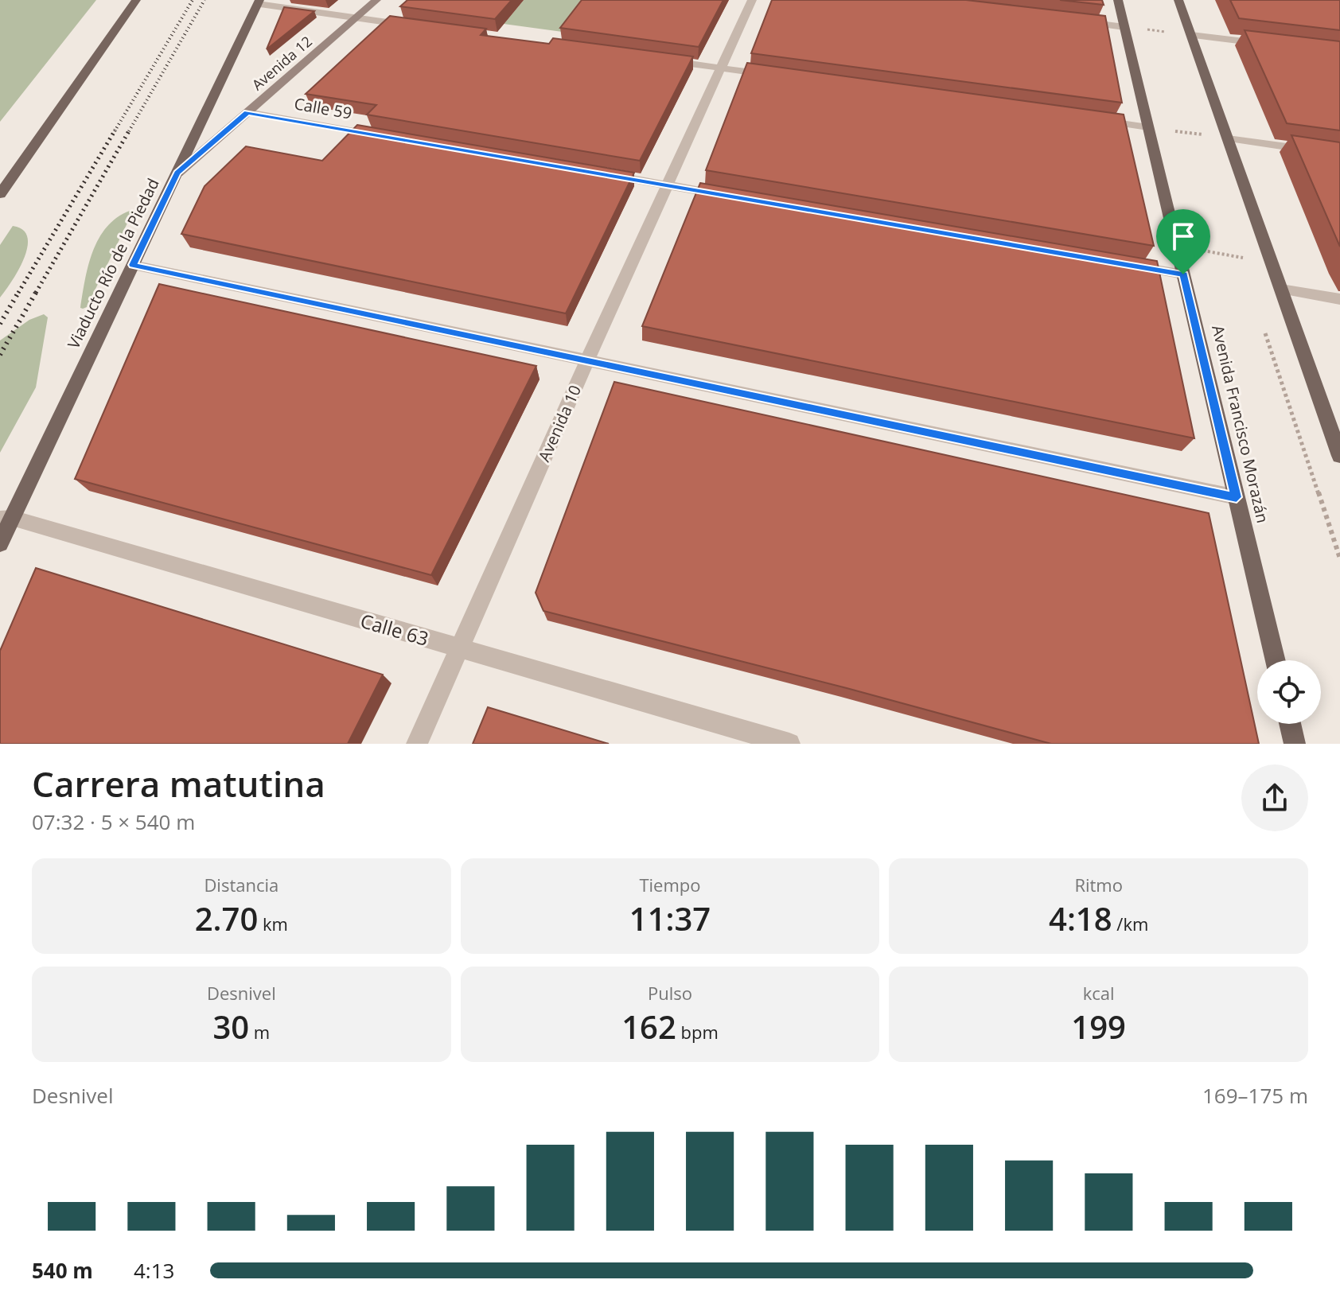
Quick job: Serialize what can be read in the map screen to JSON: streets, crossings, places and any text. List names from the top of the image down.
{
  "streets": {
    "main road": ["Viaducto Río de la Piedad", "Avenida Francisco Morazán"],
    "street": [
      "Avenida 12",
      "Calle 59",
      "Avenida 10",
      "Calle 63"
    ]
  },
  "crossings": [
    ["Avenida 12", "Calle 59"],
    ["Avenida 12", "Viaducto Río de la Piedad"],
    ["Viaducto Río de la Piedad", "Calle 63"],
    ["Avenida 10", "Calle 63"]
  ],
  "page": {
    "heading": ["Carrera matutina", "07:32 · 5 × 540 m"],
    "stats": [
      ["Distancia", "2.70 km"],
      ["Tiempo", "11:37"],
      ["Ritmo", "4:18 /km"],
      ["Desnivel", "30 m"],
      ["Pulso", "162 bpm"],
      ["kcal", "199"]
    ],
    "chart": ["Desnivel", "169–175 m"],
    "list": [
      {
        "name": "540 m",
        "note": "4:13"
      }
    ]
  }
}
